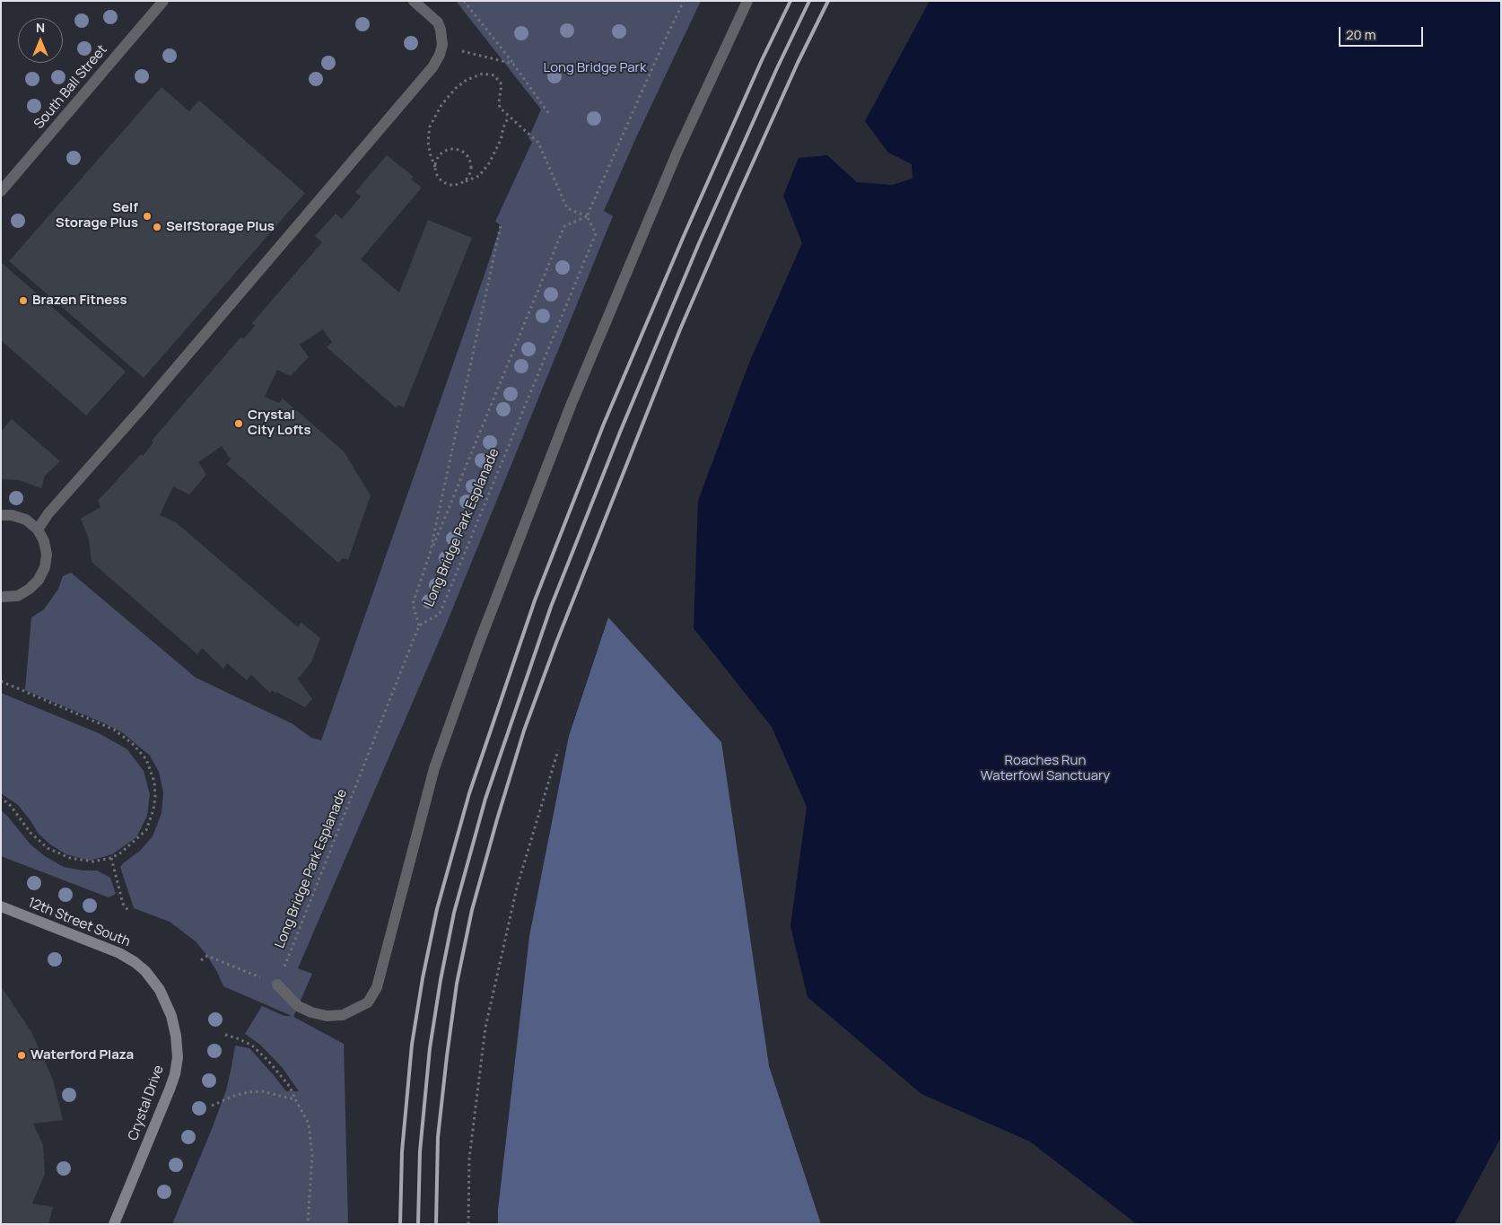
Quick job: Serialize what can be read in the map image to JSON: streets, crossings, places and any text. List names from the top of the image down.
{
  "streets": {
    "street": ["South Ball Street", "12th Street South", "Crystal Drive"],
    "path": ["Long Bridge Park Esplanade"]
  },
  "crossings": [
    ["12th Street South", "Crystal Drive"]
  ],
  "parks": ["Long Bridge Park", "Roaches Run Waterfowl Sanctuary"],
  "places": [
    "Self Storage Plus",
    "SelfStorage Plus",
    "Brazen Fitness",
    "Crystal City Lofts",
    "Waterford Plaza"
  ],
  "scale_bar": "20 m",
  "north": "top"
}
